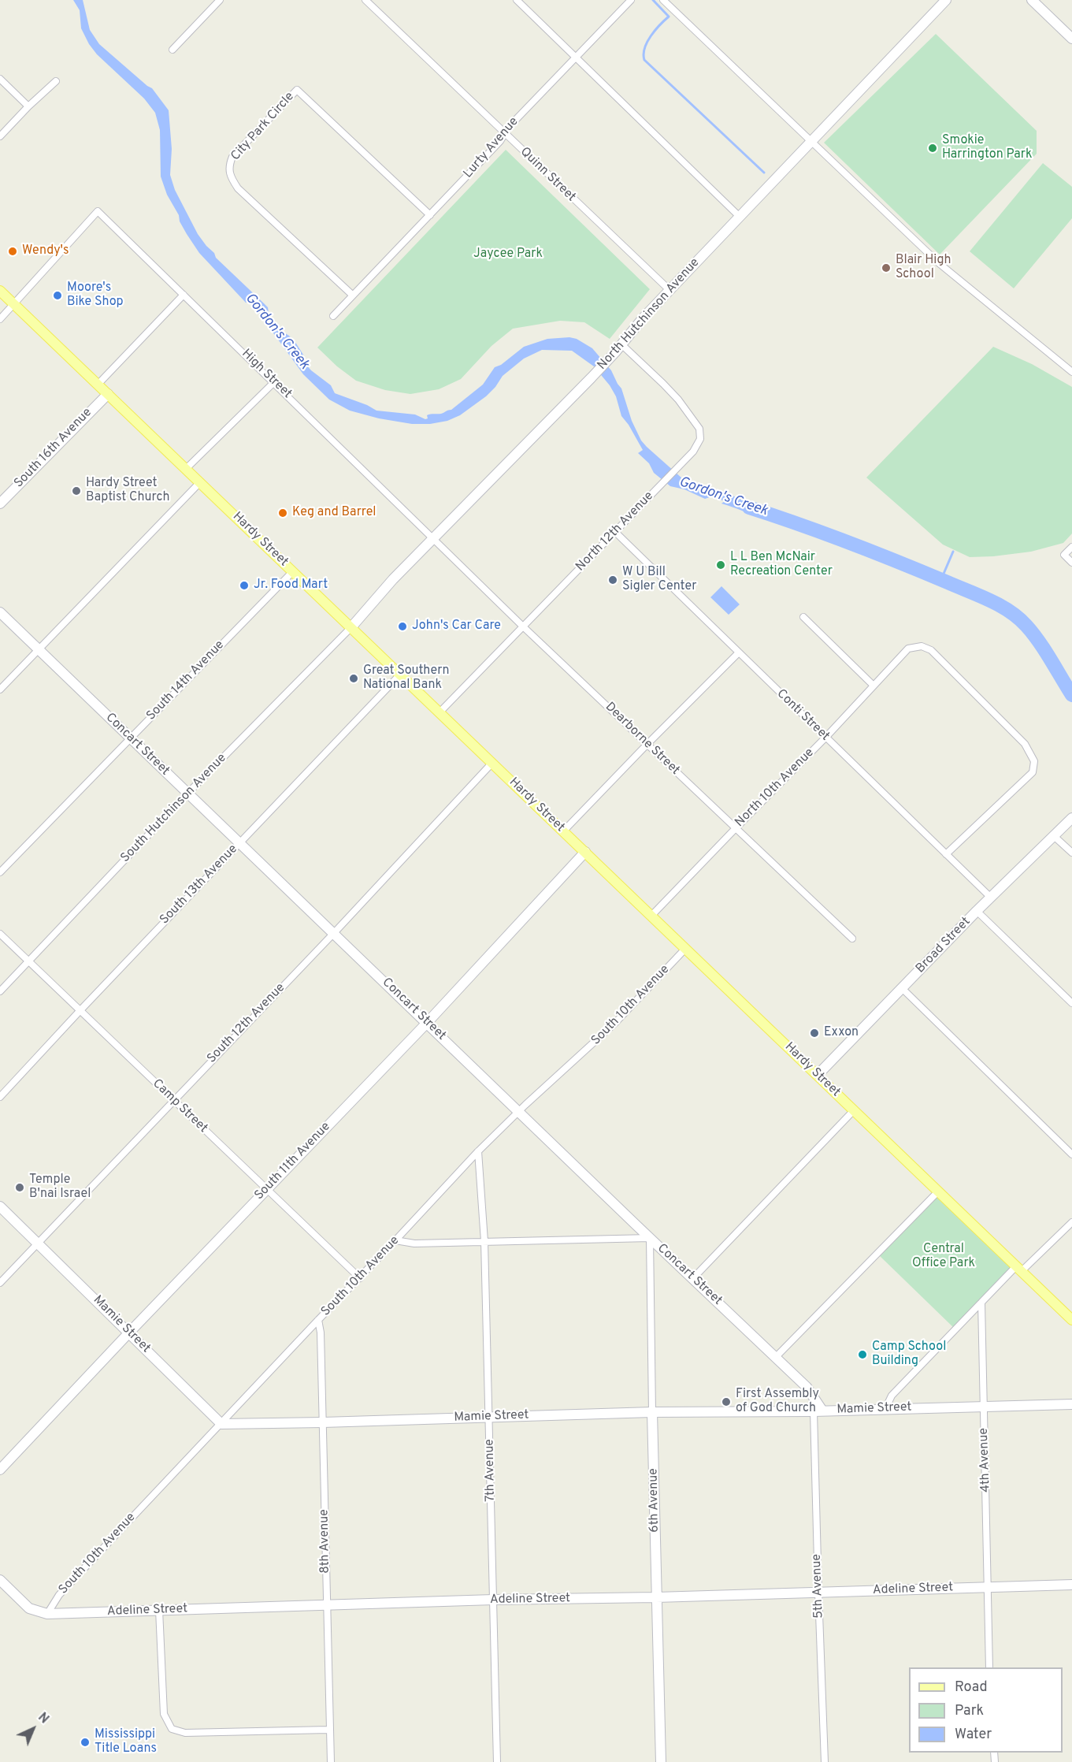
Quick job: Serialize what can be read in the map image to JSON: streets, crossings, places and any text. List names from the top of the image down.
{
  "streets": {
    "main road": ["Hardy Street"],
    "street": [
      "City Park Circle",
      "Lurty Avenue",
      "Quinn Street",
      "North Hutchinson Avenue",
      "High Street",
      "South 16th Avenue",
      "North 12th Avenue",
      "South 14th Avenue",
      "Conti Street",
      "Dearborne Street",
      "Concart Street",
      "North 10th Avenue",
      "South Hutchinson Avenue",
      "South 13th Avenue",
      "Broad Street",
      "South 10th Avenue",
      "South 12th Avenue",
      "Camp Street",
      "South 11th Avenue",
      "Mamie Street",
      "4th Avenue",
      "7th Avenue",
      "6th Avenue",
      "8th Avenue",
      "5th Avenue",
      "Adeline Street"
    ]
  },
  "crossings": [
    ["City Park Circle", "Lurty Avenue"],
    ["Lurty Avenue", "Quinn Street"],
    ["Quinn Street", "North Hutchinson Avenue"],
    ["North Hutchinson Avenue", "High Street"],
    ["North Hutchinson Avenue", "North 12th Avenue"],
    ["North Hutchinson Avenue", "Hardy Street"],
    ["North Hutchinson Avenue", "Dearborne Street"],
    ["North Hutchinson Avenue", "South Hutchinson Avenue"],
    ["High Street", "Hardy Street"],
    ["High Street", "Dearborne Street"],
    ["South 16th Avenue", "Hardy Street"],
    ["North 12th Avenue", "Hardy Street"],
    ["North 12th Avenue", "Conti Street"],
    ["North 12th Avenue", "Dearborne Street"],
    ["Hardy Street", "South 14th Avenue"],
    ["Hardy Street", "North 10th Avenue"],
    ["Hardy Street", "South Hutchinson Avenue"],
    ["Hardy Street", "South 13th Avenue"],
    ["Hardy Street", "Broad Street"],
    ["Hardy Street", "South 10th Avenue"],
    ["Hardy Street", "South 12th Avenue"],
    ["Hardy Street", "South 11th Avenue"],
    ["South 14th Avenue", "Concart Street"],
    ["Conti Street", "North 10th Avenue"],
    ["Conti Street", "Broad Street"],
    ["Dearborne Street", "North 10th Avenue"],
    ["Concart Street", "South Hutchinson Avenue"],
    ["Concart Street", "South 13th Avenue"],
    ["Concart Street", "South 10th Avenue"],
    ["Concart Street", "South 12th Avenue"],
    ["Concart Street", "South 11th Avenue"],
    ["Concart Street", "Mamie Street"],
    ["Concart Street", "6th Avenue"],
    ["Concart Street", "5th Avenue"],
    ["South Hutchinson Avenue", "Camp Street"],
    ["South 13th Avenue", "Camp Street"],
    ["South 10th Avenue", "Camp Street"],
    ["South 10th Avenue", "Mamie Street"],
    ["South 10th Avenue", "7th Avenue"],
    ["South 10th Avenue", "8th Avenue"],
    ["South 10th Avenue", "Adeline Street"],
    ["South 12th Avenue", "Camp Street"],
    ["South 12th Avenue", "Mamie Street"],
    ["Camp Street", "South 11th Avenue"],
    ["South 11th Avenue", "Mamie Street"],
    ["Mamie Street", "4th Avenue"],
    ["Mamie Street", "7th Avenue"],
    ["Mamie Street", "6th Avenue"],
    ["Mamie Street", "8th Avenue"],
    ["Mamie Street", "5th Avenue"],
    ["4th Avenue", "Adeline Street"],
    ["7th Avenue", "Adeline Street"],
    ["6th Avenue", "Adeline Street"],
    ["8th Avenue", "Adeline Street"],
    ["5th Avenue", "Adeline Street"]
  ],
  "water": ["Gordon's Creek"],
  "parks": ["Jaycee Park", "Central Office Park"],
  "places": [
    "Smokie Harrington Park",
    "Wendy's",
    "Blair High School",
    "Moore's Bike Shop",
    "Hardy Street Baptist Church",
    "Keg and Barrel",
    "L L Ben McNair Recreation Center",
    "W U Bill Sigler Center",
    "Jr. Food Mart",
    "John's Car Care",
    "Great Southern National Bank",
    "Exxon",
    "Temple B'nai Israel",
    "Camp School Building",
    "First Assembly of God Church",
    "Mississippi Title Loans"
  ],
  "legend": ["Road", "Park", "Water"],
  "north": "top right"
}
